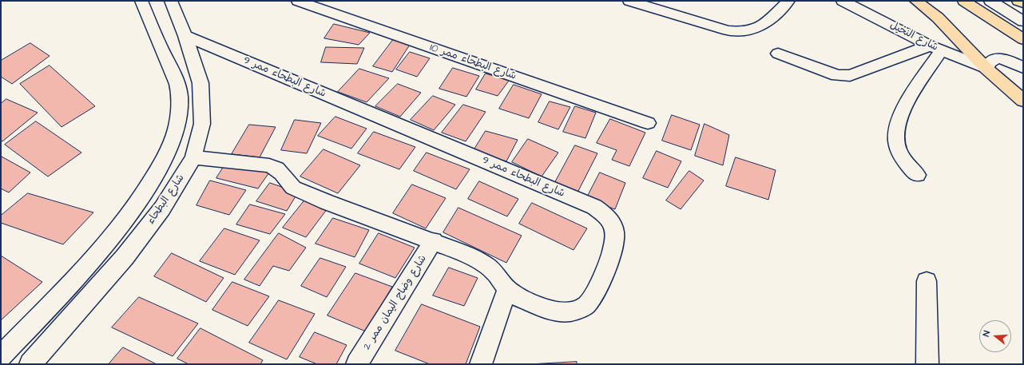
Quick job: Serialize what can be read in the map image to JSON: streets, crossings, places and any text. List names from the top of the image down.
{
  "streets": {
    "main road": ["شارع النخيل"],
    "street": [
      "شارع البطحاء ممر 10",
      "شارع البطحاء ممر 9",
      "شارع البطحاء",
      "شارع وضاح اليمان ممر 2"
    ]
  },
  "crossings": [
    ["شارع البطحاء ممر 9", "شارع البطحاء"],
    ["شارع البطحاء ممر 9", "شارع وضاح اليمان ممر 2"]
  ],
  "north": "left"
}
